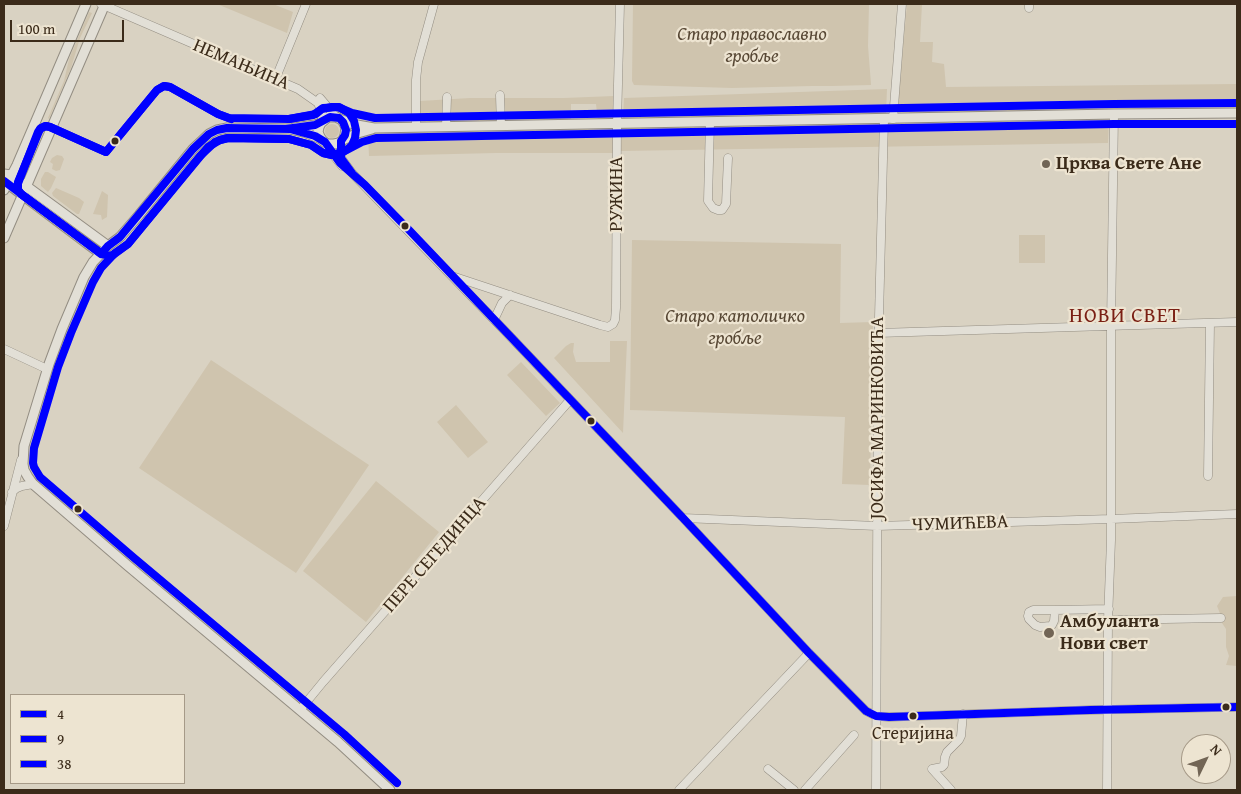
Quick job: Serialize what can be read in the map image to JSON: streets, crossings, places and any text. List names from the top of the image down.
{
  "streets": {
    "street": [
      "НЕМАЊИНА",
      "РУЖИНА",
      "ЈОСИФА МАРИНКОВИЋА",
      "ЧУМИЋЕВА",
      "ПЕРЕ СЕГЕДИНЦА"
    ]
  },
  "crossings": [
    ["ЈОСИФА МАРИНКОВИЋА", "ЧУМИЋЕВА"]
  ],
  "districts": ["НОВИ СВЕТ"],
  "parks": ["Старо православно гробље", "Старо католичко гробље"],
  "places": ["Црква Свете Ане", "Амбуланта Нови свет", "Стеријина"],
  "lines": ["transit line 9", "transit line 38", "transit line 4"],
  "legend": ["4", "9", "38"],
  "scale_bar": "100 m",
  "north": "top right"
}
